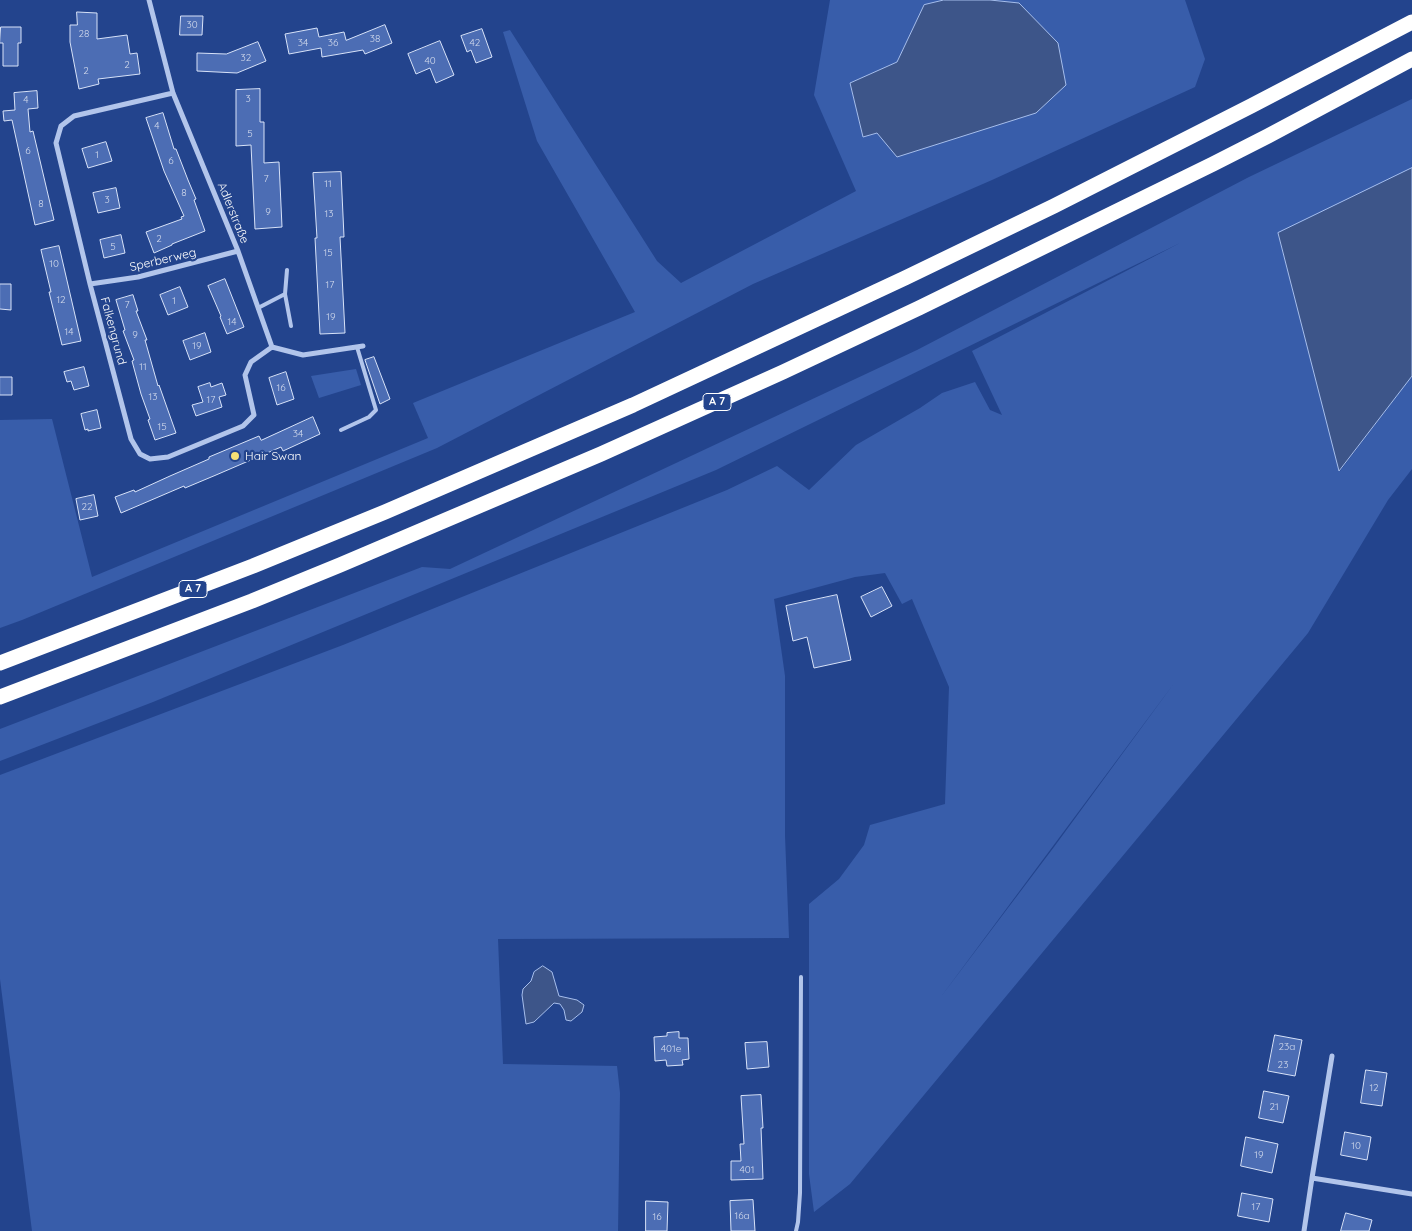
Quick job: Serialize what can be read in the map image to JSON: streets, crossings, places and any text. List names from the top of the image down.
{
  "streets": {
    "highway": ["A 7"],
    "street": ["Adlerstraße", "Sperberweg", "Falkengrund"]
  },
  "crossings": [
    ["Adlerstraße", "Sperberweg"],
    ["Adlerstraße", "Falkengrund"],
    ["Sperberweg", "Falkengrund"]
  ],
  "places": ["Hair Swan"],
  "house_numbers": [
    "30",
    "28",
    "38",
    "34",
    "36",
    "42",
    "32",
    "40",
    "2",
    "2",
    "3",
    "4",
    "4",
    "5",
    "6",
    "1",
    "6",
    "7",
    "11",
    "8",
    "3",
    "8",
    "9",
    "13",
    "2",
    "5",
    "15",
    "10",
    "17",
    "12",
    "1",
    "7",
    "19",
    "14",
    "14",
    "9",
    "19",
    "11",
    "16",
    "13",
    "17",
    "15",
    "34",
    "22",
    "23a",
    "401e",
    "23",
    "12",
    "21",
    "10",
    "19",
    "401",
    "17",
    "16a",
    "16"
  ]
}
